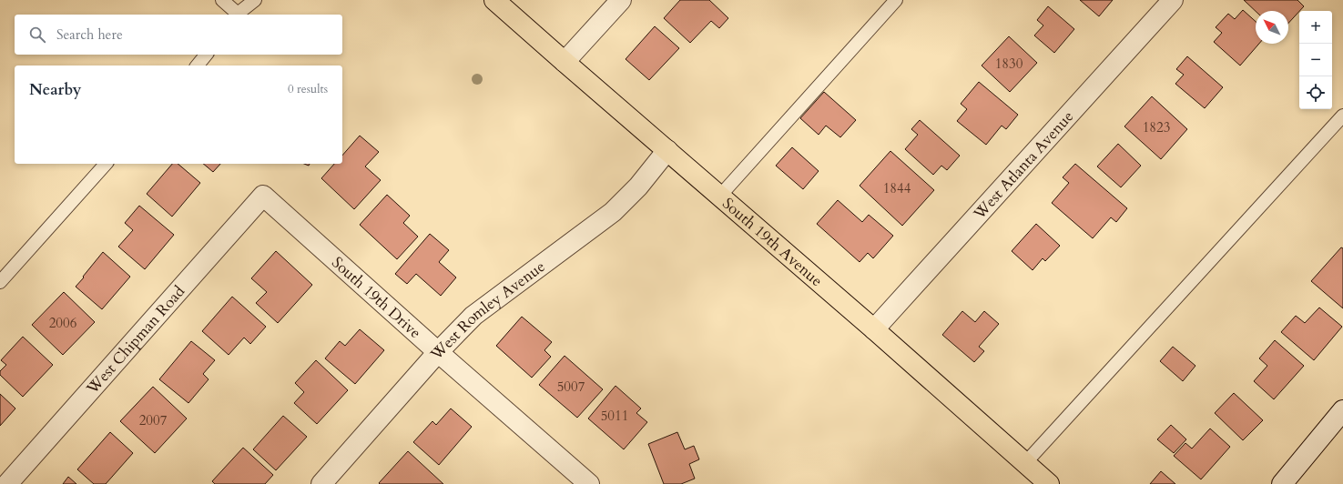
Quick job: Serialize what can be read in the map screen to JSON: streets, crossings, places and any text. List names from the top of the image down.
{
  "streets": {
    "main road": ["South 19th Avenue"],
    "street": [
      "West Atlanta Avenue",
      "South 19th Drive",
      "West Romley Avenue",
      "West Chipman Road"
    ]
  },
  "crossings": [
    ["West Atlanta Avenue", "South 19th Avenue"],
    ["South 19th Avenue", "West Romley Avenue"],
    ["South 19th Drive", "West Romley Avenue"],
    ["South 19th Drive", "West Chipman Road"]
  ],
  "house_numbers": [
    "1830",
    "1823",
    "1844",
    "2006",
    "5007",
    "5011",
    "2007"
  ],
  "north": "top left",
  "page": {
    "map_buttons": ["+", "−"],
    "search": "Search here",
    "heading": ["Nearby", "0 results"]
  }
}
